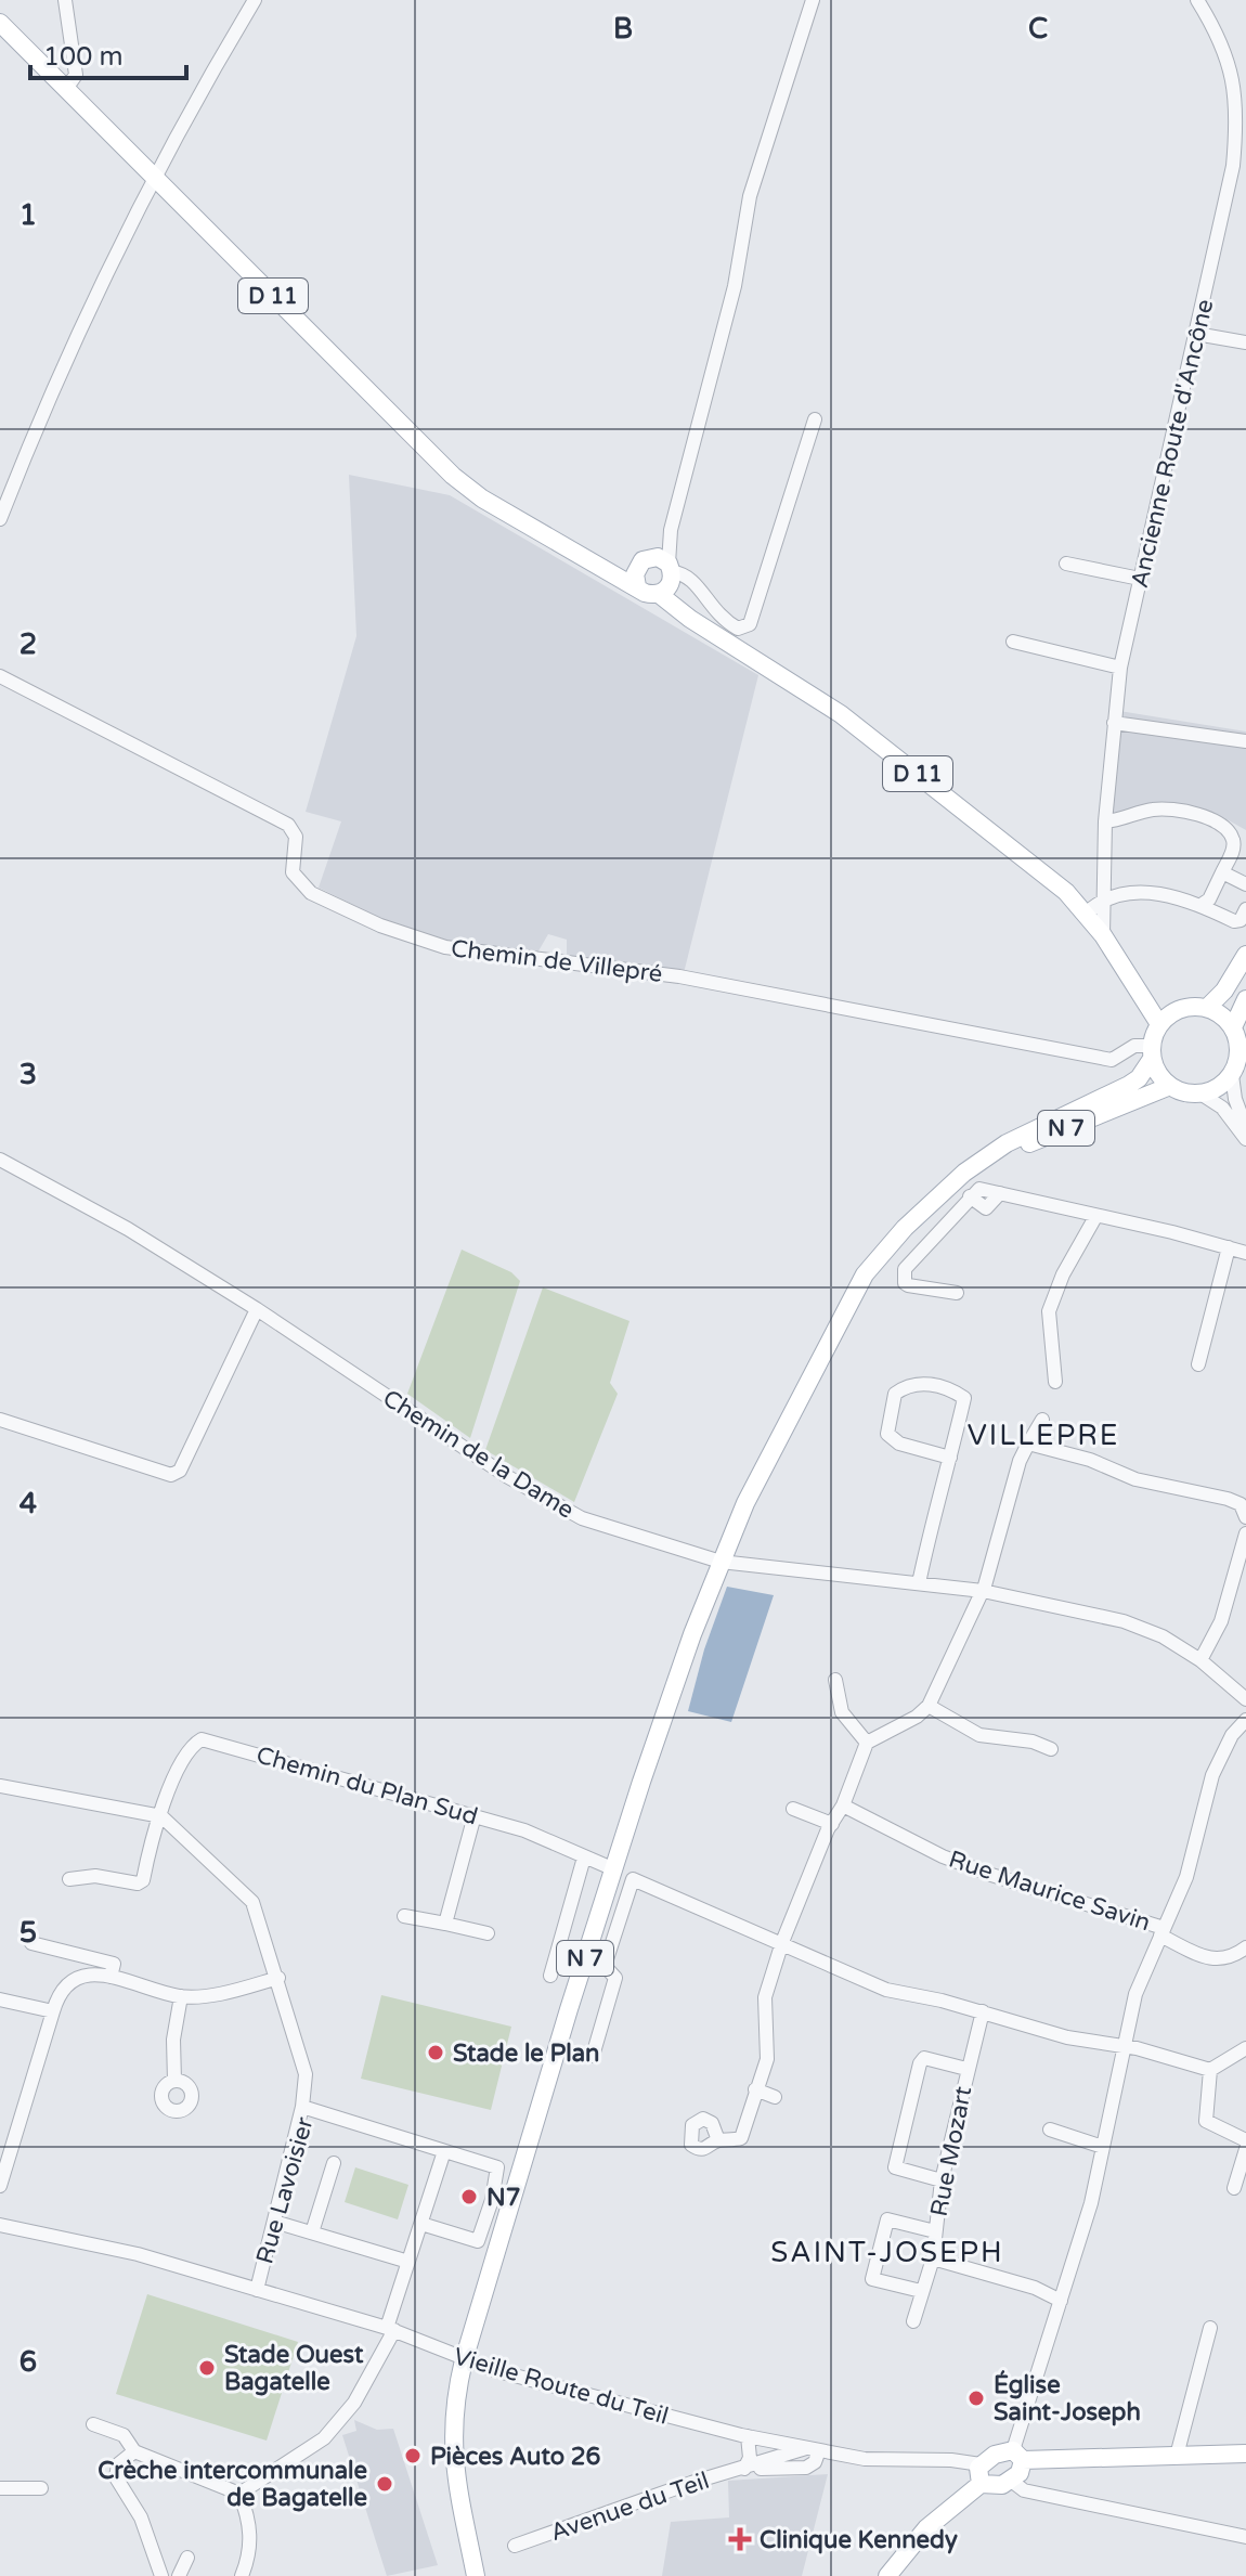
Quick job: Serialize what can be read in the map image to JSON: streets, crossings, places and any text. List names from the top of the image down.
{
  "streets": {
    "main road": ["D 11", "N 7"],
    "street": [
      "Ancienne Route d'Ancône",
      "Chemin de Villepré",
      "Chemin de la Dame",
      "Chemin du Plan Sud",
      "Rue Maurice Savin",
      "Rue Mozart",
      "Rue Lavoisier",
      "Vieille Route du Teil",
      "Avenue du Teil"
    ]
  },
  "crossings": [
    ["D 11", "Ancienne Route d'Ancône"],
    ["D 11", "Chemin de Villepré"],
    ["D 11", "N 7"],
    ["Chemin de Villepré", "N 7"],
    ["N 7", "Chemin de la Dame"],
    ["N 7", "Chemin du Plan Sud"],
    ["N 7", "Vieille Route du Teil"],
    ["Rue Lavoisier", "Vieille Route du Teil"],
    ["Vieille Route du Teil", "Avenue du Teil"]
  ],
  "districts": ["VILLEPRE", "SAINT-JOSEPH"],
  "places": {
    "other": [
      "Stade le Plan",
      "N7",
      "Stade Ouest Bagatelle",
      "Église Saint-Joseph",
      "Pièces Auto 26",
      "Crèche intercommunale de Bagatelle"
    ],
    "health": ["Clinique Kennedy"]
  },
  "scale_bar": "100 m",
  "grid": {
    "columns": ["B", "C"],
    "rows": [
      "1",
      "2",
      "3",
      "4",
      "5",
      "6"
    ]
  }
}
